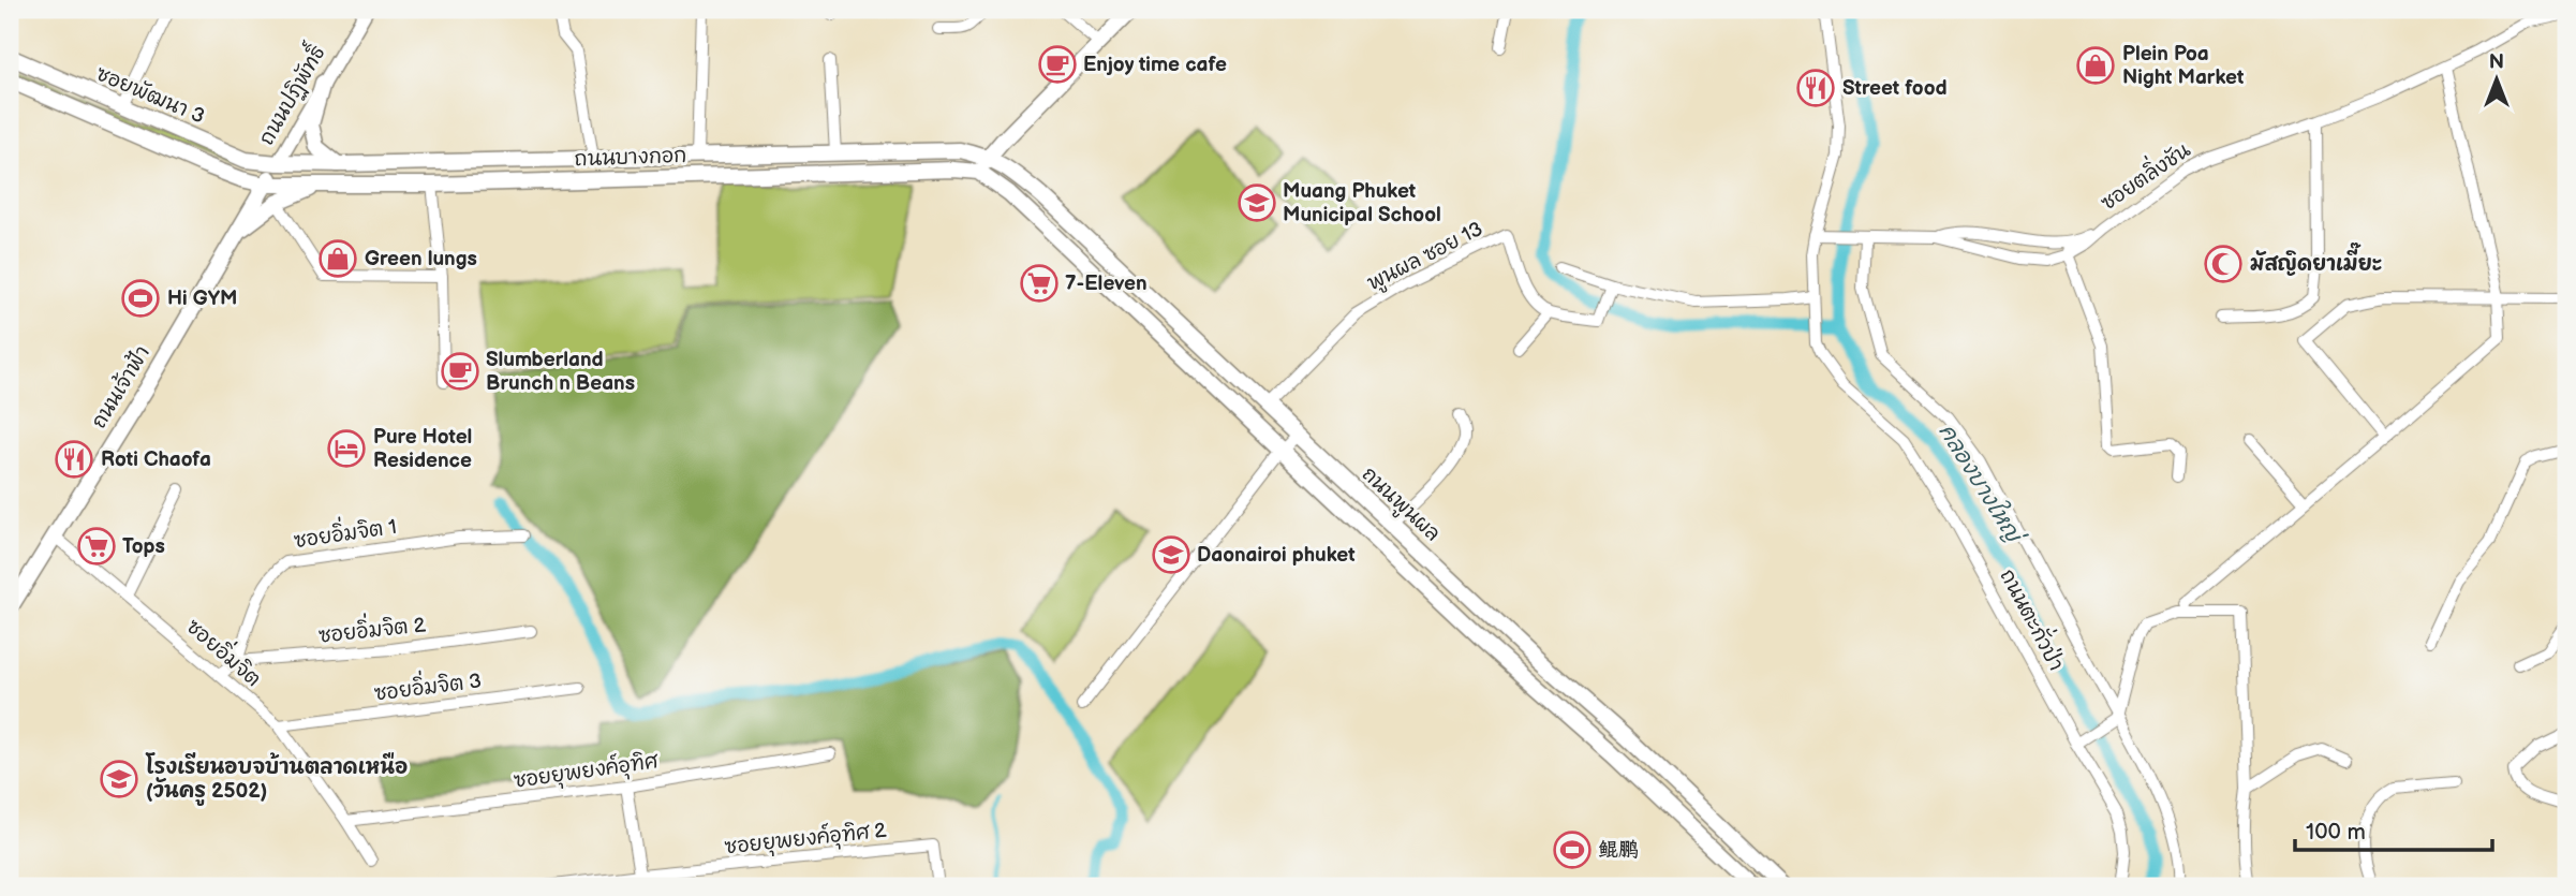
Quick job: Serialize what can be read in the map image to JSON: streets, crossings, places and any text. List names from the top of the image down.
{
  "streets": {
    "main road": [
      "ซอยพัฒนา 3",
      "ถนนบางกอก",
      "ถนนเจ้าฟ้า",
      "ถนนพูนผล"
    ],
    "street": [
      "ถนนปฏิพัทธิ์",
      "ซอยตลิ่งชัน",
      "พูนผล ซอย 13",
      "ซอยอิ่มจิต 1",
      "ถนนตะกั่วป่า",
      "ซอยอิ่มจิต 2",
      "ซอยอิ่มจิต",
      "ซอยอิ่มจิต 3",
      "ซอยยุพยงค์อุทิศ",
      "ซอยยุพยงค์อุทิศ 2"
    ]
  },
  "crossings": [
    ["ซอยพัฒนา 3", "ถนนปฏิพัทธิ์"],
    ["ซอยพัฒนา 3", "ถนนบางกอก"],
    ["ซอยพัฒนา 3", "ถนนเจ้าฟ้า"],
    ["ถนนปฏิพัทธิ์", "ถนนบางกอก"],
    ["ถนนปฏิพัทธิ์", "ถนนเจ้าฟ้า"],
    ["ถนนบางกอก", "ถนนเจ้าฟ้า"],
    ["ถนนบางกอก", "ถนนพูนผล"],
    ["ซอยตลิ่งชัน", "ถนนตะกั่วป่า"],
    ["พูนผล ซอย 13", "ถนนพูนผล"],
    ["ถนนเจ้าฟ้า", "ซอยอิ่มจิต"],
    ["ซอยอิ่มจิต 1", "ซอยอิ่มจิต 2"],
    ["ซอยอิ่มจิต", "ซอยอิ่มจิต 3"],
    ["ซอยอิ่มจิต", "ซอยยุพยงค์อุทิศ"]
  ],
  "water": ["คลองบางใหญ่"],
  "places": {
    "cafe": ["Enjoy time cafe", "Slumberland Brunch n Beans"],
    "shop": ["Plein Poa Night Market", "Green lungs"],
    "restaurant": ["Street food", "Roti Chaofa"],
    "school or university": ["Muang Phuket Municipal School", "Daonairoi phuket", "โรงเรียนอบจบ้านตลาดเหนือ (วันครู 2502)"],
    "mosque": ["มัสญิดยาเมี๊ยะ"],
    "supermarket": ["7-Eleven", "Tops"],
    "sports": ["Hi GYM", "鲲鹏"],
    "hotel": ["Pure Hotel Residence"]
  },
  "scale_bar": "100 m",
  "north": "top"
}
